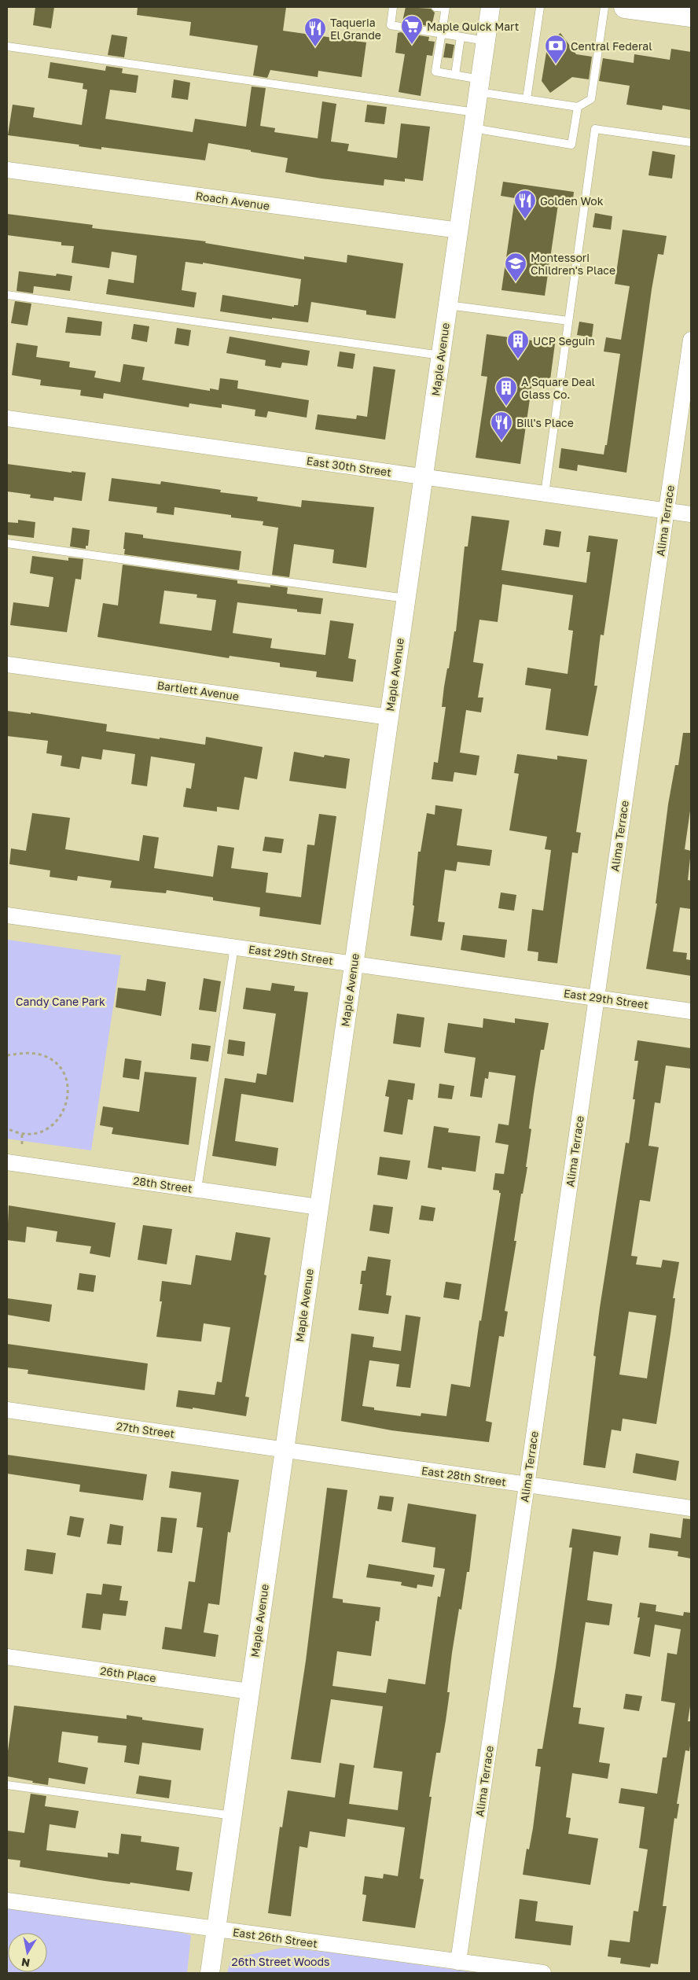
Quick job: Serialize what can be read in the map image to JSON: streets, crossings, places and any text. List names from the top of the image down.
{
  "streets": {
    "street": [
      "Roach Avenue",
      "Maple Avenue",
      "East 30th Street",
      "Alima Terrace",
      "Bartlett Avenue",
      "East 29th Street",
      "28th Street",
      "27th Street",
      "East 28th Street",
      "26th Place",
      "East 26th Street"
    ]
  },
  "crossings": [
    ["Roach Avenue", "Maple Avenue"],
    ["Maple Avenue", "East 30th Street"],
    ["Maple Avenue", "Bartlett Avenue"],
    ["Maple Avenue", "East 29th Street"],
    ["Maple Avenue", "28th Street"],
    ["Maple Avenue", "27th Street"],
    ["Maple Avenue", "East 28th Street"],
    ["Maple Avenue", "26th Place"],
    ["Maple Avenue", "East 26th Street"],
    ["East 30th Street", "Alima Terrace"],
    ["Alima Terrace", "East 29th Street"],
    ["Alima Terrace", "East 28th Street"],
    ["Alima Terrace", "East 26th Street"],
    ["27th Street", "East 28th Street"]
  ],
  "parks": ["Candy Cane Park", "26th Street Woods"],
  "places": {
    "supermarket": ["Maple Quick Mart"],
    "restaurant": ["Taqueria El Grande", "Golden Wok", "Bill's Place"],
    "bank": ["Central Federal"],
    "school or university": ["Montessori Children's Place"],
    "building": ["UCP Seguin", "A Square Deal Glass Co."]
  },
  "north": "bottom"
}
